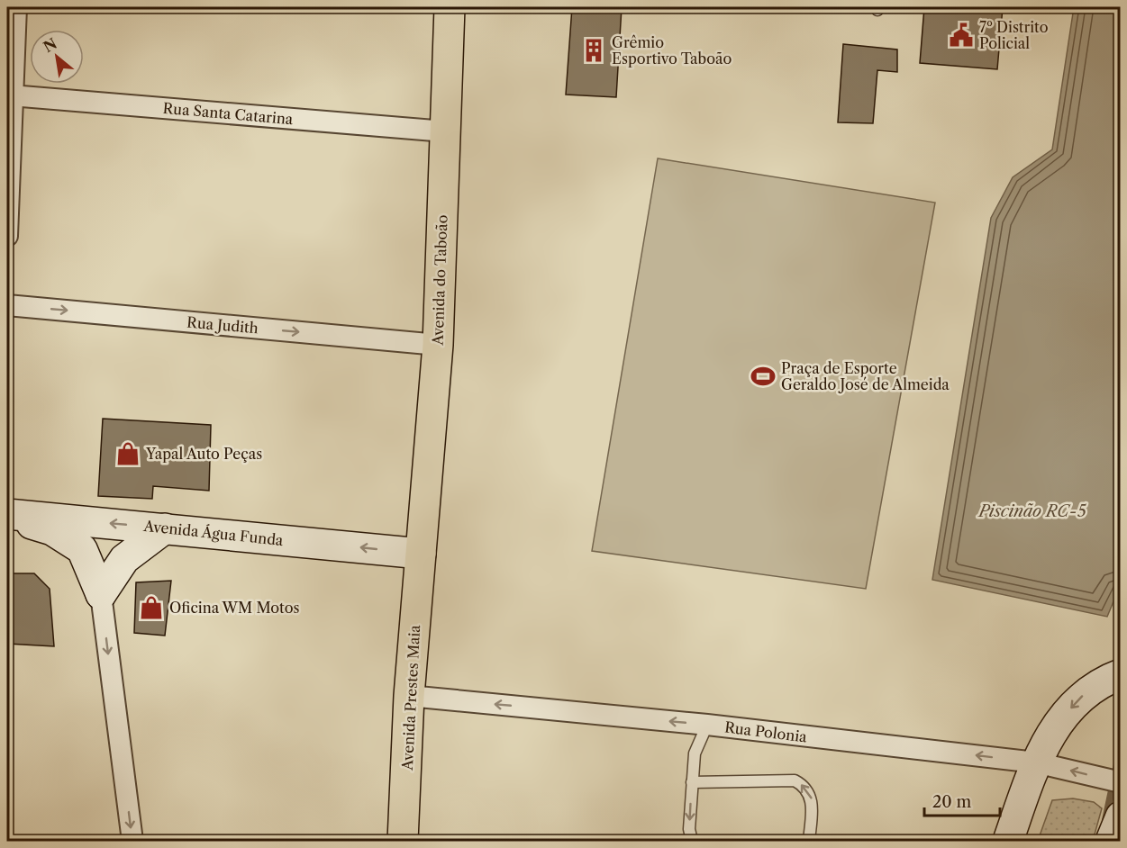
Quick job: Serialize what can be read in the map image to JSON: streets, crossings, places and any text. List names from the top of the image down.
{
  "streets": {
    "main road": ["Avenida do Taboão", "Avenida Água Funda", "Avenida Prestes Maia"],
    "street": ["Rua Santa Catarina", "Rua Judith", "Rua Polonia"]
  },
  "crossings": [
    ["Rua Santa Catarina", "Avenida do Taboão"],
    ["Avenida do Taboão", "Rua Judith"],
    ["Avenida do Taboão", "Avenida Água Funda"],
    ["Avenida do Taboão", "Avenida Prestes Maia"],
    ["Avenida Água Funda", "Avenida Prestes Maia"],
    ["Avenida Prestes Maia", "Rua Polonia"]
  ],
  "one_way": ["Rua Judith", "Avenida Água Funda", "Rua Polonia"],
  "water": ["Piscinão RC-5"],
  "places": {
    "public building": ["7º Distrito Policial"],
    "building": ["Grêmio Esportivo Taboão"],
    "sports": ["Praça de Esporte Geraldo José de Almeida"],
    "shop": ["Yapal Auto Peças", "Oficina WM Motos"]
  },
  "scale_bar": "20 m",
  "north": "top left"
}
